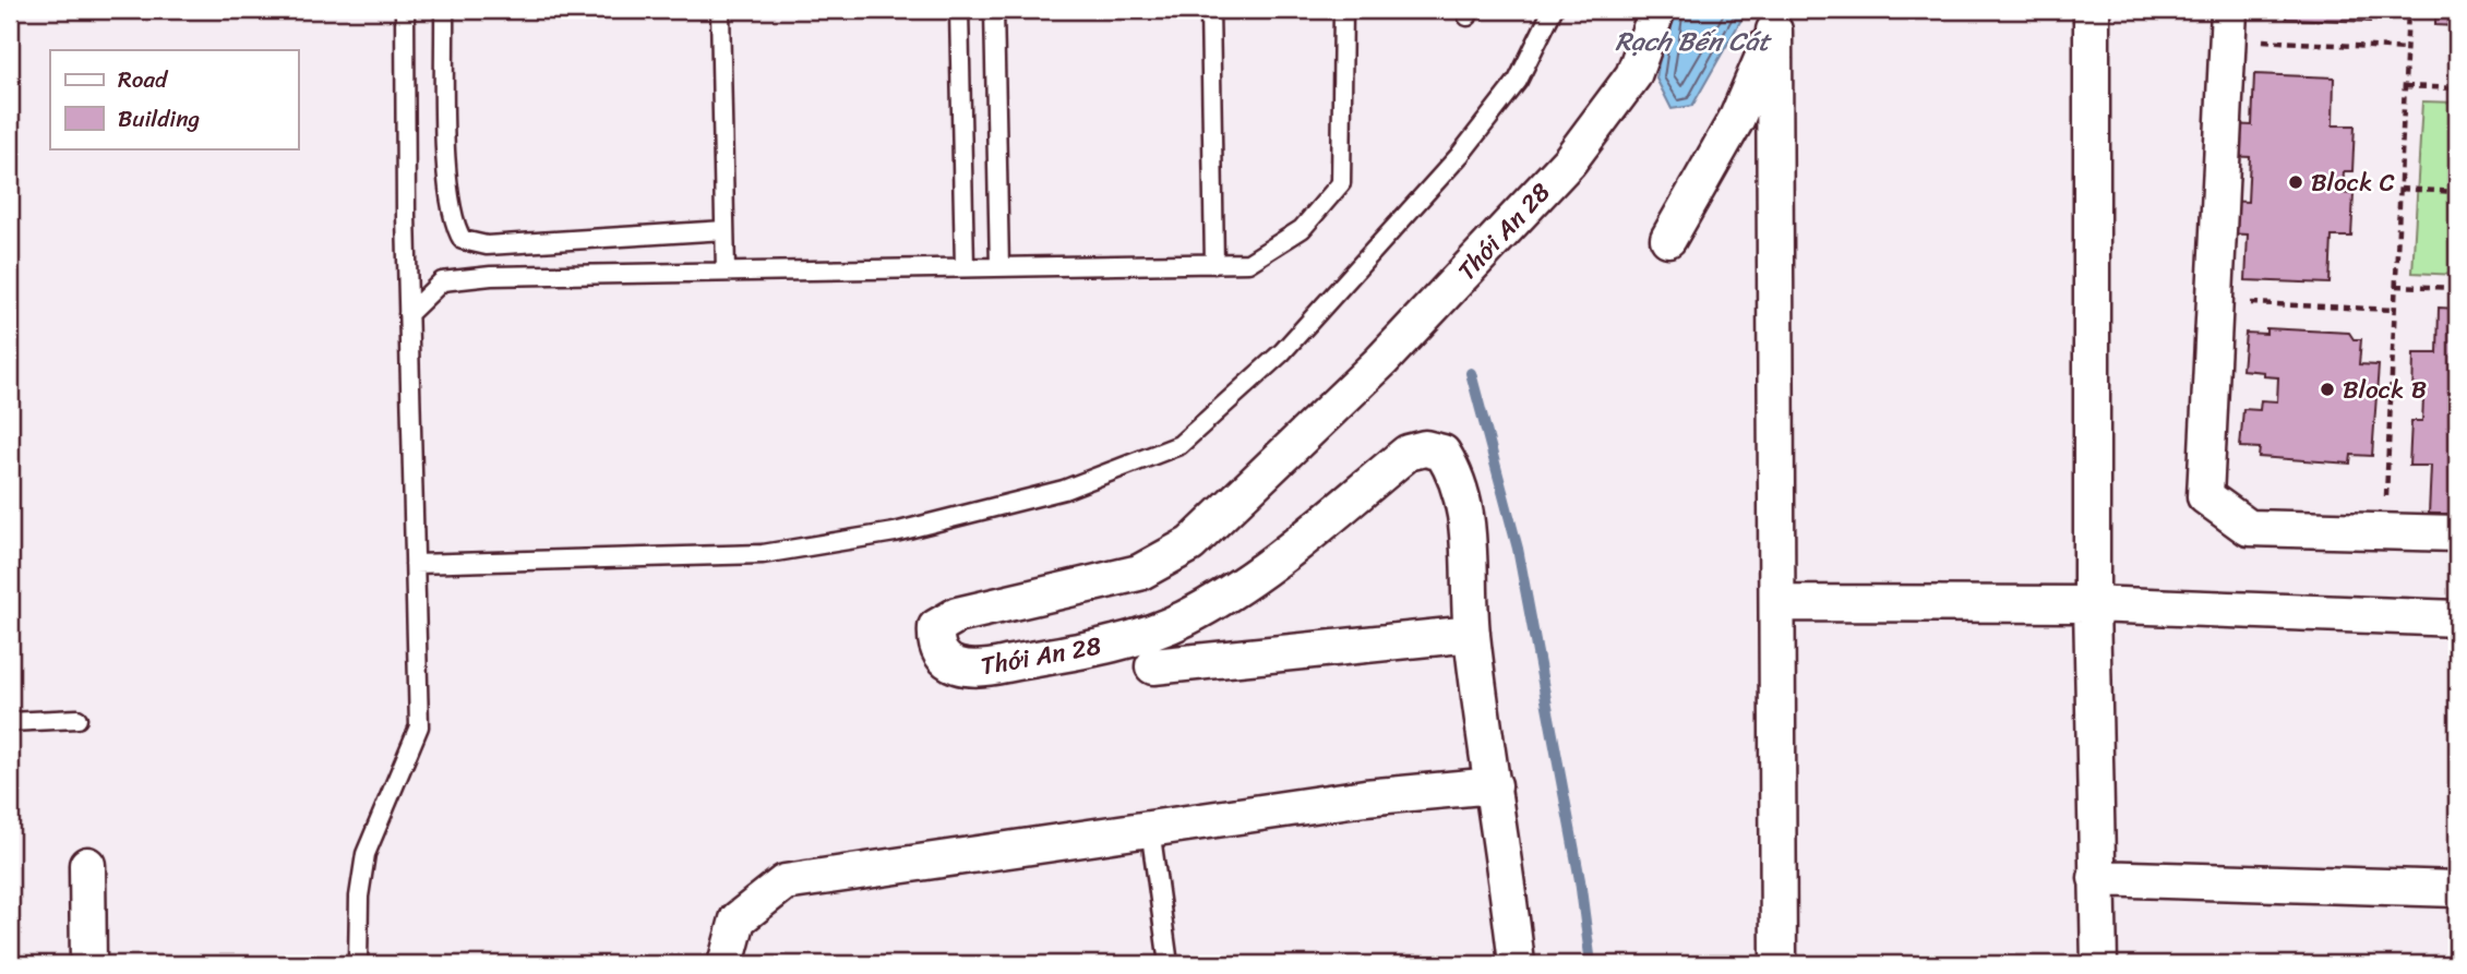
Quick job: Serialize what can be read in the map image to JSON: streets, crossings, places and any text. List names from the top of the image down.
{
  "streets": {
    "street": ["Thới An 28"]
  },
  "water": ["Rạch Bến Cát"],
  "places": ["Block C", "Block B"],
  "legend": ["Road", "Building"]
}
